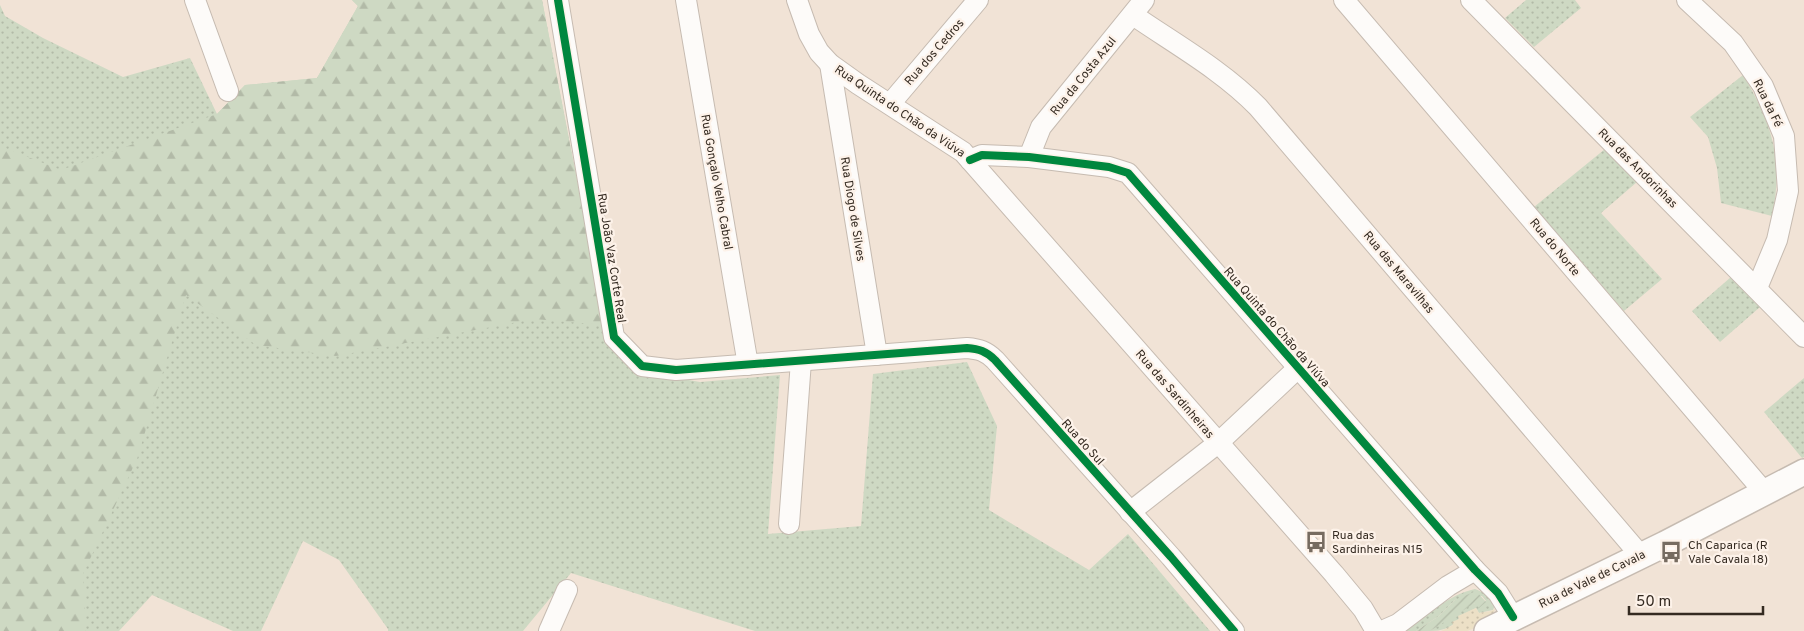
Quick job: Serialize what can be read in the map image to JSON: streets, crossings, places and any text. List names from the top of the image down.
{
  "streets": {
    "street": [
      "Rua dos Cedros",
      "Rua da Costa Azul",
      "Rua da Fé",
      "Rua Quinta do Chão da Viúva",
      "Rua das Andorinhas",
      "Rua Gonçalo Velho Cabral",
      "Rua Diogo de Silves",
      "Rua do Norte",
      "Rua João Vaz Corte Real",
      "Rua das Maravilhas",
      "Rua das Sardinheiras",
      "Rua do Sul",
      "Rua de Vale de Cavala"
    ]
  },
  "crossings": [
    ["Rua dos Cedros", "Rua Quinta do Chão da Viúva"],
    ["Rua da Costa Azul", "Rua Quinta do Chão da Viúva"],
    ["Rua da Costa Azul", "Rua das Maravilhas"],
    ["Rua da Fé", "Rua das Andorinhas"],
    ["Rua Quinta do Chão da Viúva", "Rua Diogo de Silves"],
    ["Rua Quinta do Chão da Viúva", "Rua das Sardinheiras"],
    ["Rua Quinta do Chão da Viúva", "Rua de Vale de Cavala"],
    ["Rua Gonçalo Velho Cabral", "Rua João Vaz Corte Real"],
    ["Rua Diogo de Silves", "Rua João Vaz Corte Real"],
    ["Rua Diogo de Silves", "Rua do Sul"],
    ["Rua do Norte", "Rua de Vale de Cavala"],
    ["Rua João Vaz Corte Real", "Rua do Sul"],
    ["Rua das Maravilhas", "Rua de Vale de Cavala"]
  ],
  "places": {
    "bus stop": ["Rua das Sardinheiras N15", "Ch Caparica (R Vale Cavala 18)"]
  },
  "scale_bar": "50 m"
}
